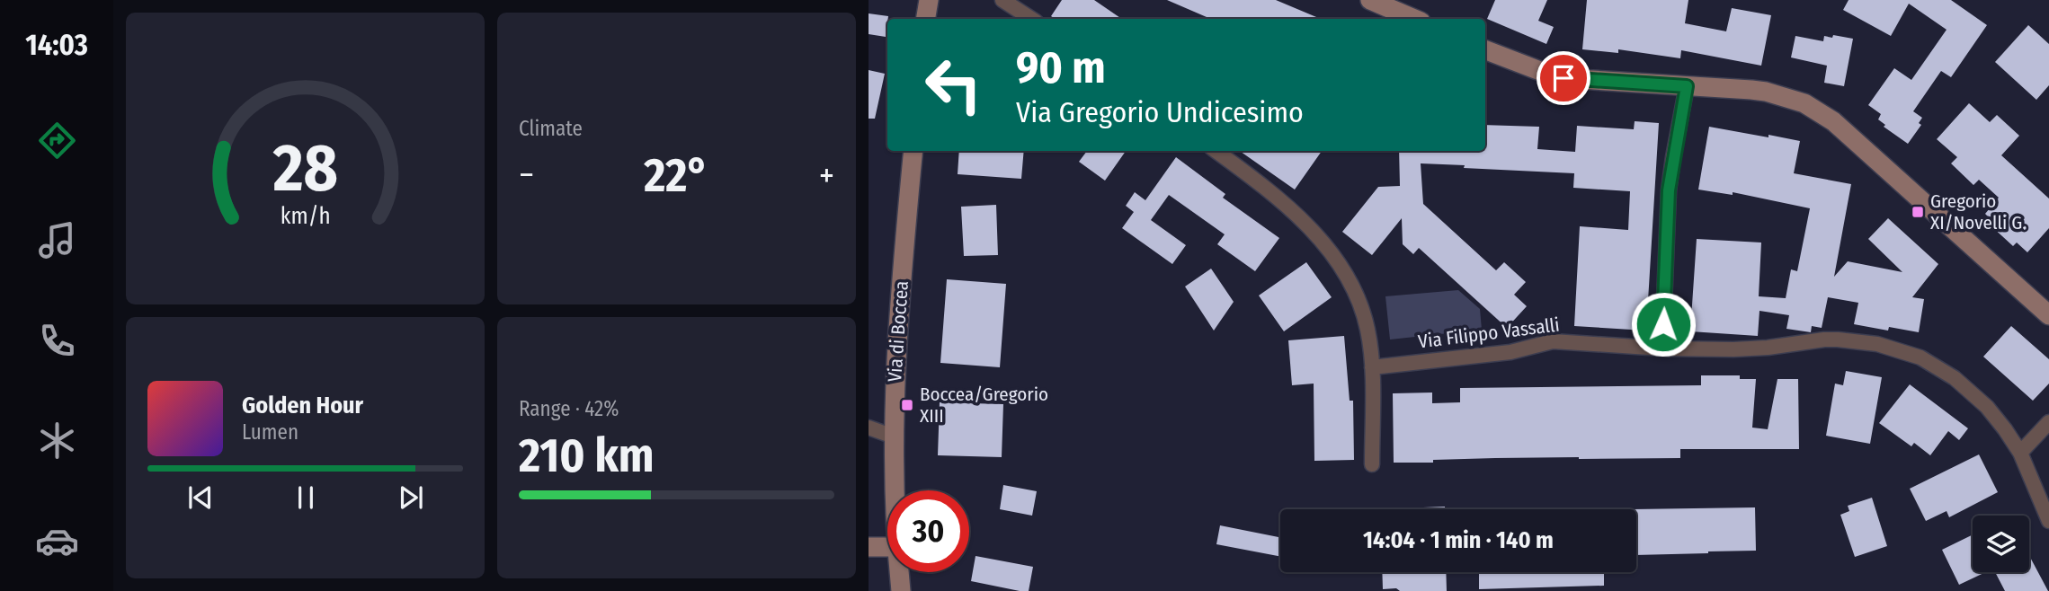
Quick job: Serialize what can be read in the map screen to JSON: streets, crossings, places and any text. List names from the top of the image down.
{
  "streets": {
    "street": ["Via di Boccea", "Via Filippo Vassalli"]
  },
  "places": {
    "transit": ["Gregorio XI/Novelli G.", "Boccea/Gregorio XIII"]
  },
  "page": {
    "tabs": "14:03",
    "tile": [
      "Climate",
      ["Range · 42%", "210 km"]
    ],
    "turn": ["90 m", "Via Gregorio Undicesimo"],
    "heat": ["−", "22°", "+"],
    "song": ["Golden Hour", "Lumen"],
    "limit": "30",
    "trip": "14:04 · 1 min · 140 m",
    "gauge": ["28", "km/h"]
  }
}
